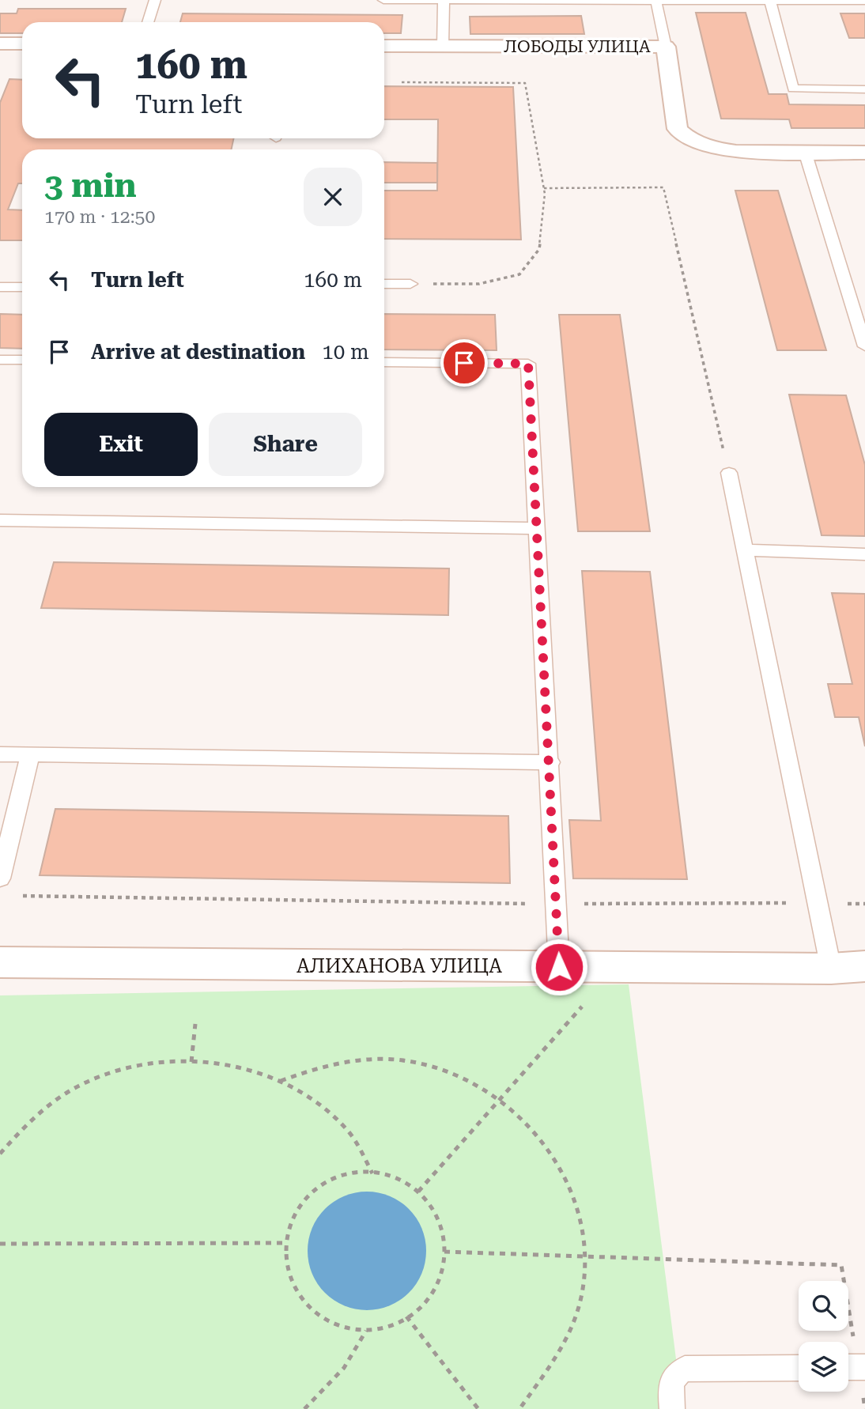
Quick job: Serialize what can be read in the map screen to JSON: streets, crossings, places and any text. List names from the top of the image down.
{
  "streets": {
    "street": ["ЛОБОДЫ УЛИЦА", "АЛИХАНОВА УЛИЦА"]
  },
  "page": {
    "turn": ["160 m", "Turn left"],
    "heading": ["3 min", "170 m · 12:50"],
    "list": [
      {
        "name": "Turn left",
        "value": "160 m"
      },
      {
        "name": "Arrive at destination",
        "value": "10 m"
      }
    ],
    "buttons": ["Exit", "Share"]
  }
}
